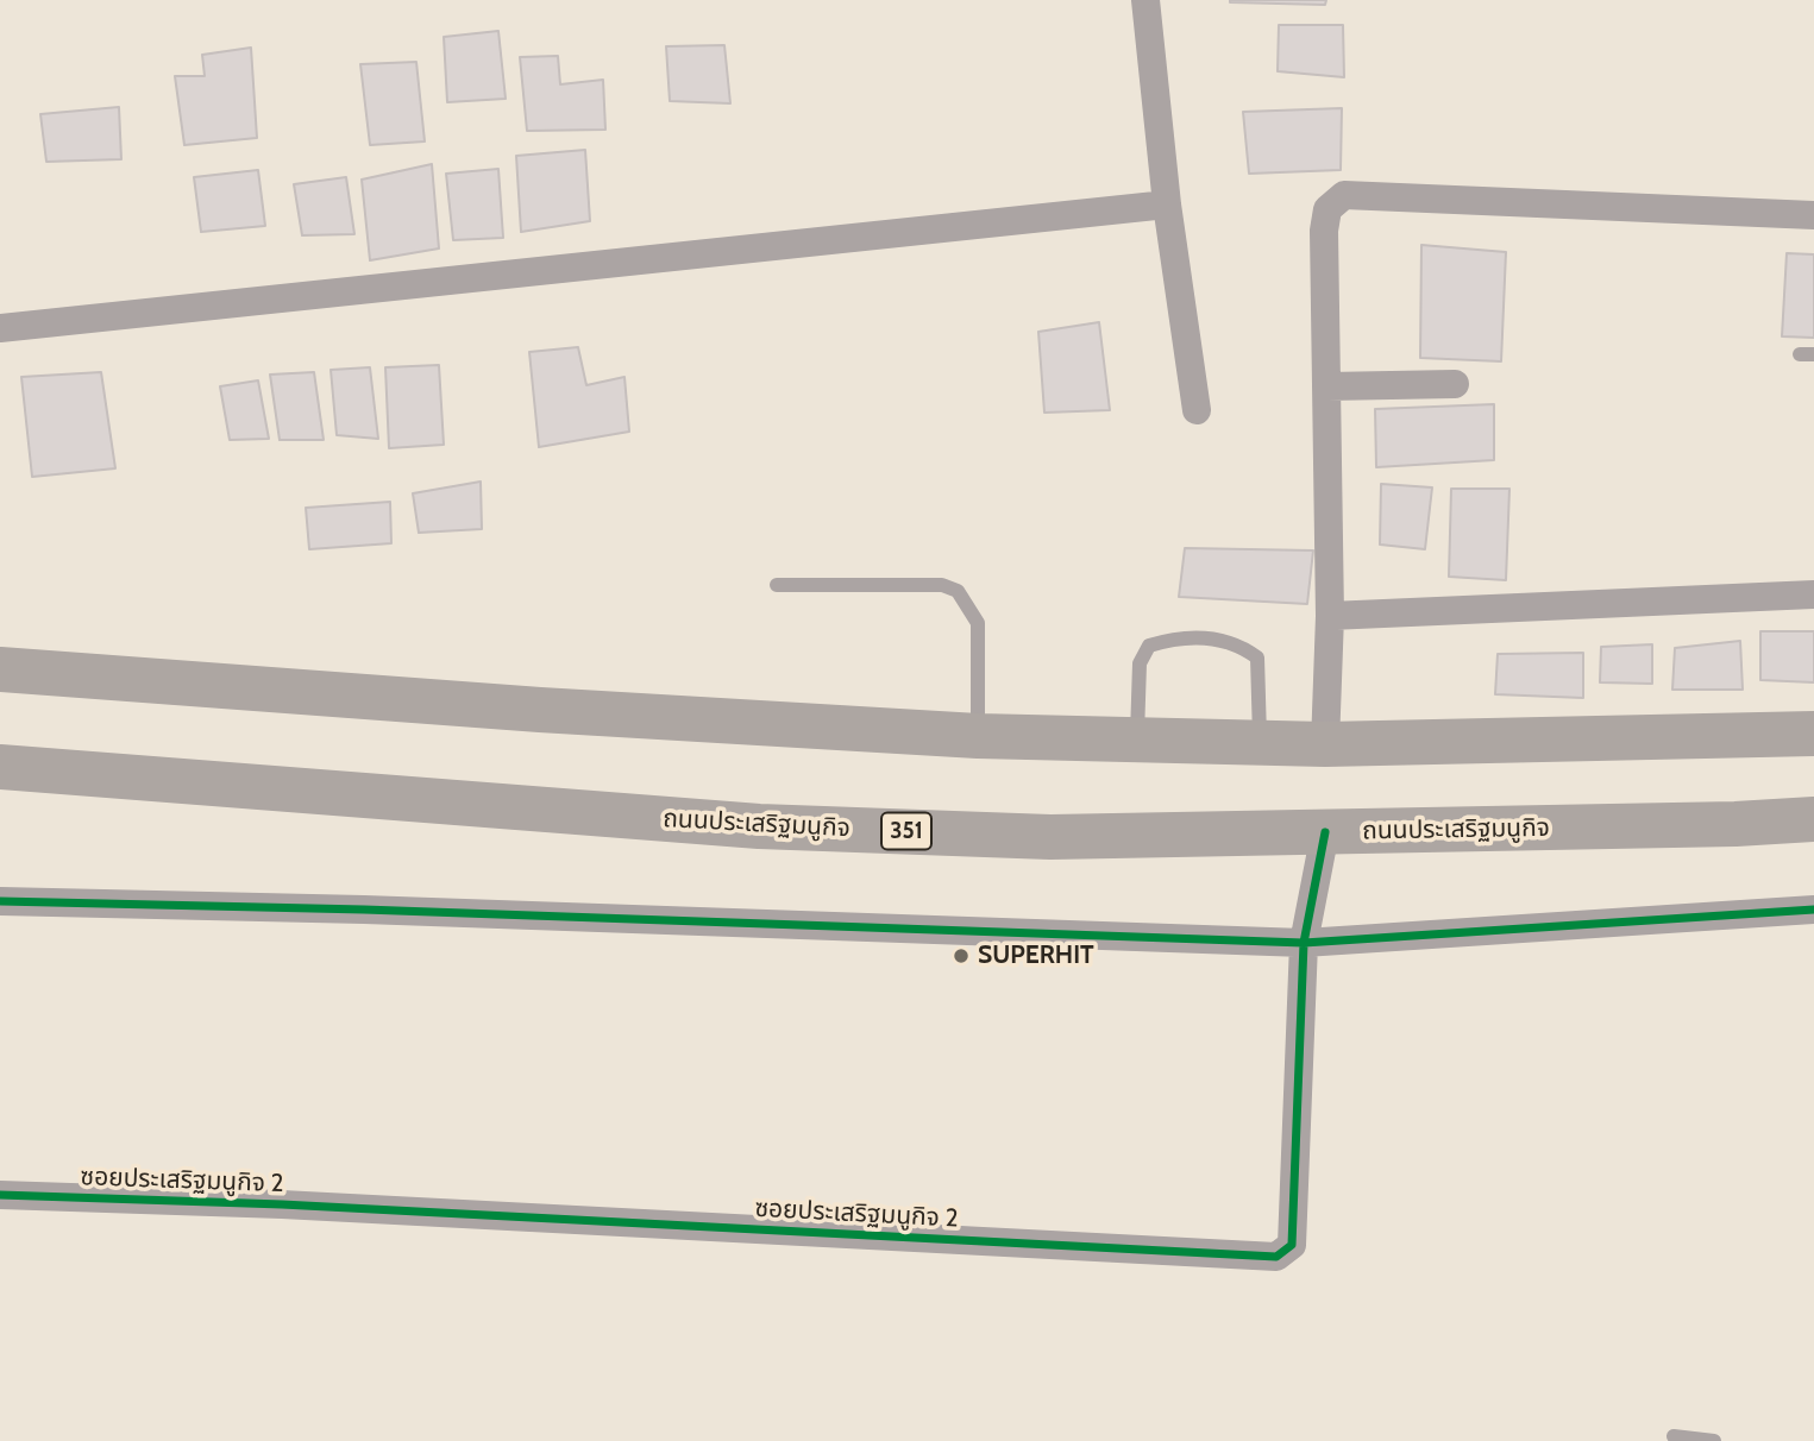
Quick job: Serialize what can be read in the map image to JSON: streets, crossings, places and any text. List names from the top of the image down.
{
  "streets": {
    "main road": ["ถนนประเสริฐมนูกิจ", "351"],
    "street": ["ซอยประเสริฐมนูกิจ 2"]
  },
  "crossings": [
    ["ถนนประเสริฐมนูกิจ", "ซอยประเสริฐมนูกิจ 2"]
  ],
  "places": ["SUPERHIT"]
}
